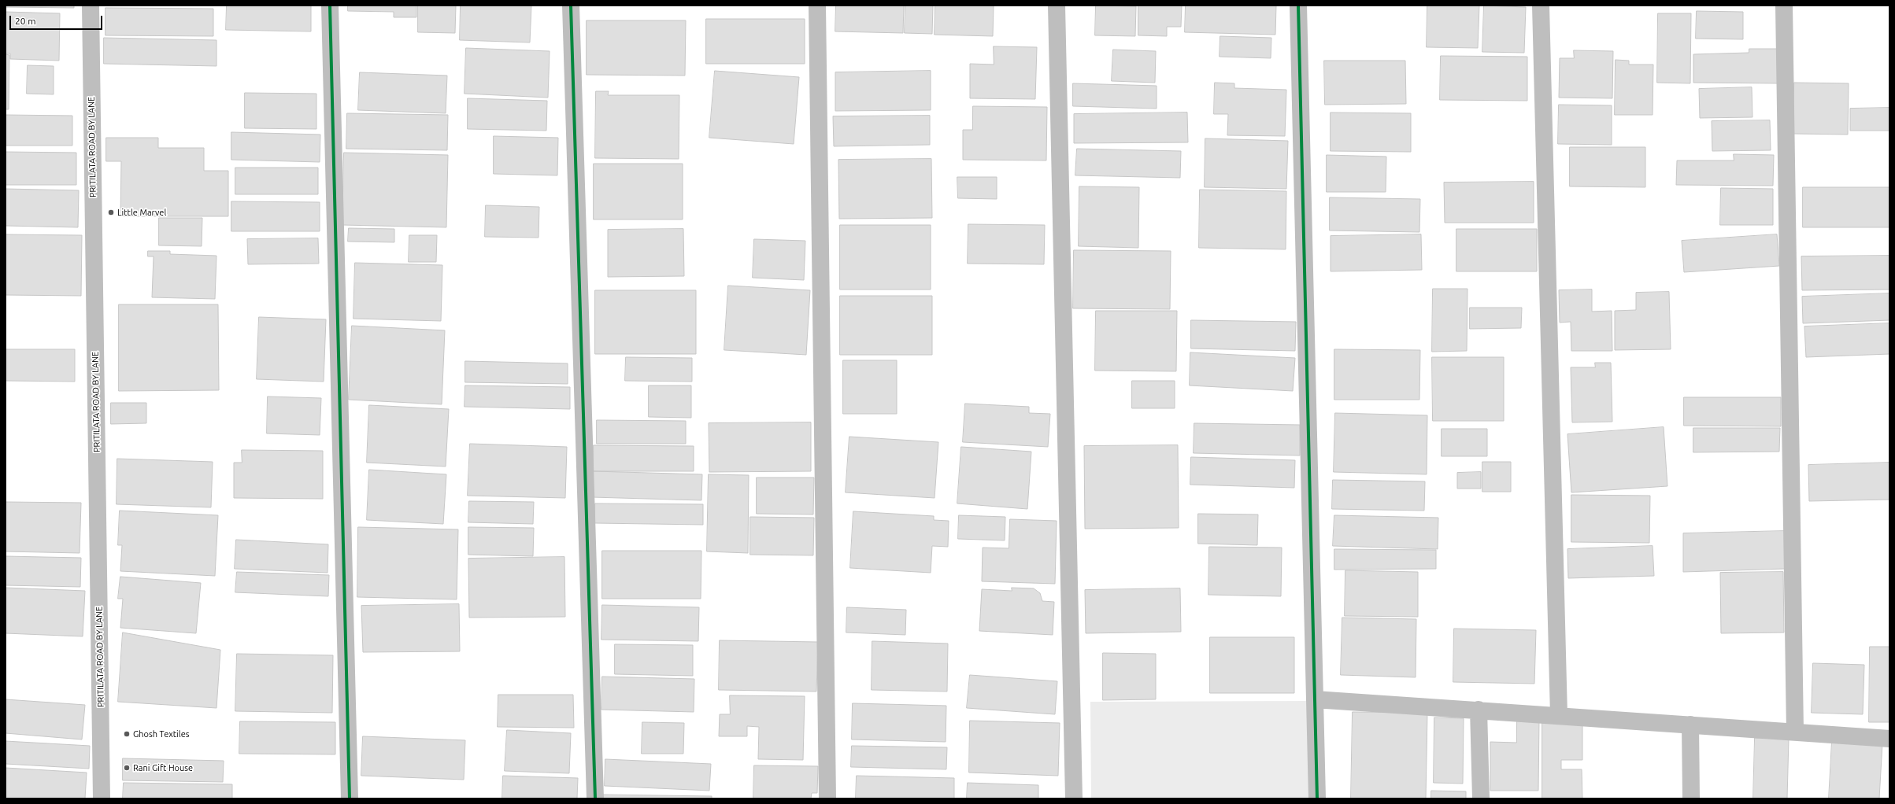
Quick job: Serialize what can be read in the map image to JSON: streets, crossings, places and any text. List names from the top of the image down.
{
  "streets": {
    "street": ["PRITILATA ROAD BY LANE"]
  },
  "places": ["Little Marvel", "Ghosh Textiles", "Rani Gift House"],
  "scale_bar": "20 m"
}
